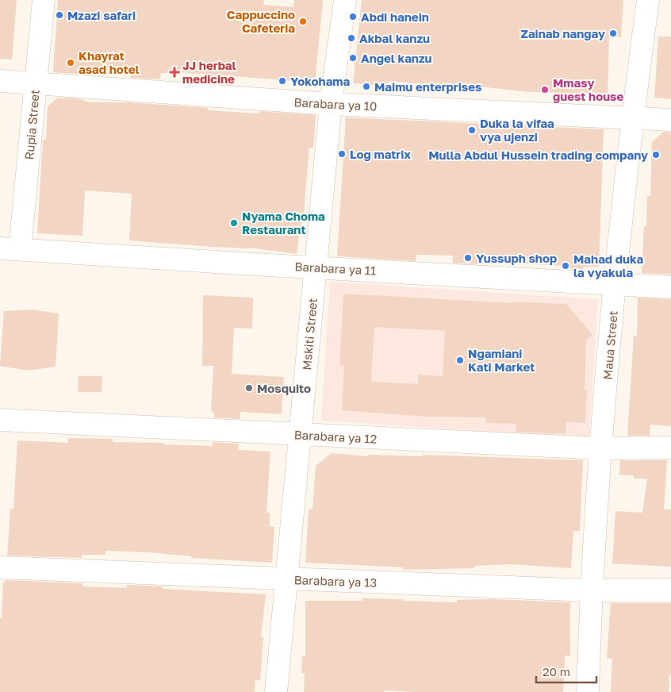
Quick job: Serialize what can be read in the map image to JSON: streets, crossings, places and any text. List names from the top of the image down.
{
  "streets": {
    "street": [
      "Barabara ya 10",
      "Rupia Street",
      "Barabara ya 11",
      "Mskiti Street",
      "Maua Street",
      "Barabara ya 12",
      "Barabara ya 13"
    ]
  },
  "crossings": [
    ["Barabara ya 10", "Rupia Street"],
    ["Barabara ya 10", "Mskiti Street"],
    ["Barabara ya 10", "Maua Street"],
    ["Rupia Street", "Barabara ya 11"],
    ["Barabara ya 11", "Mskiti Street"],
    ["Barabara ya 11", "Maua Street"],
    ["Mskiti Street", "Barabara ya 12"],
    ["Mskiti Street", "Barabara ya 13"],
    ["Maua Street", "Barabara ya 12"],
    ["Maua Street", "Barabara ya 13"]
  ],
  "places": {
    "other": [
      "Mzazi safari",
      "Abdi hanein",
      "Cappuccino Cafeteria",
      "Zainab nangay",
      "Akbal kanzu",
      "Angel kanzu",
      "Khayrat asad hotel",
      "Yokohama",
      "Maimu enterprises",
      "Mmasy guest house",
      "Duka la vifaa vya ujenzi",
      "Log matrix",
      "Mulla Abdul Hussein trading company",
      "Nyama Choma Restaurant",
      "Yussuph shop",
      "Mahad duka la vyakula",
      "Ngamiani Kati Market",
      "Mosquito"
    ],
    "health": ["JJ herbal medicine"]
  },
  "scale_bar": "20 m"
}
